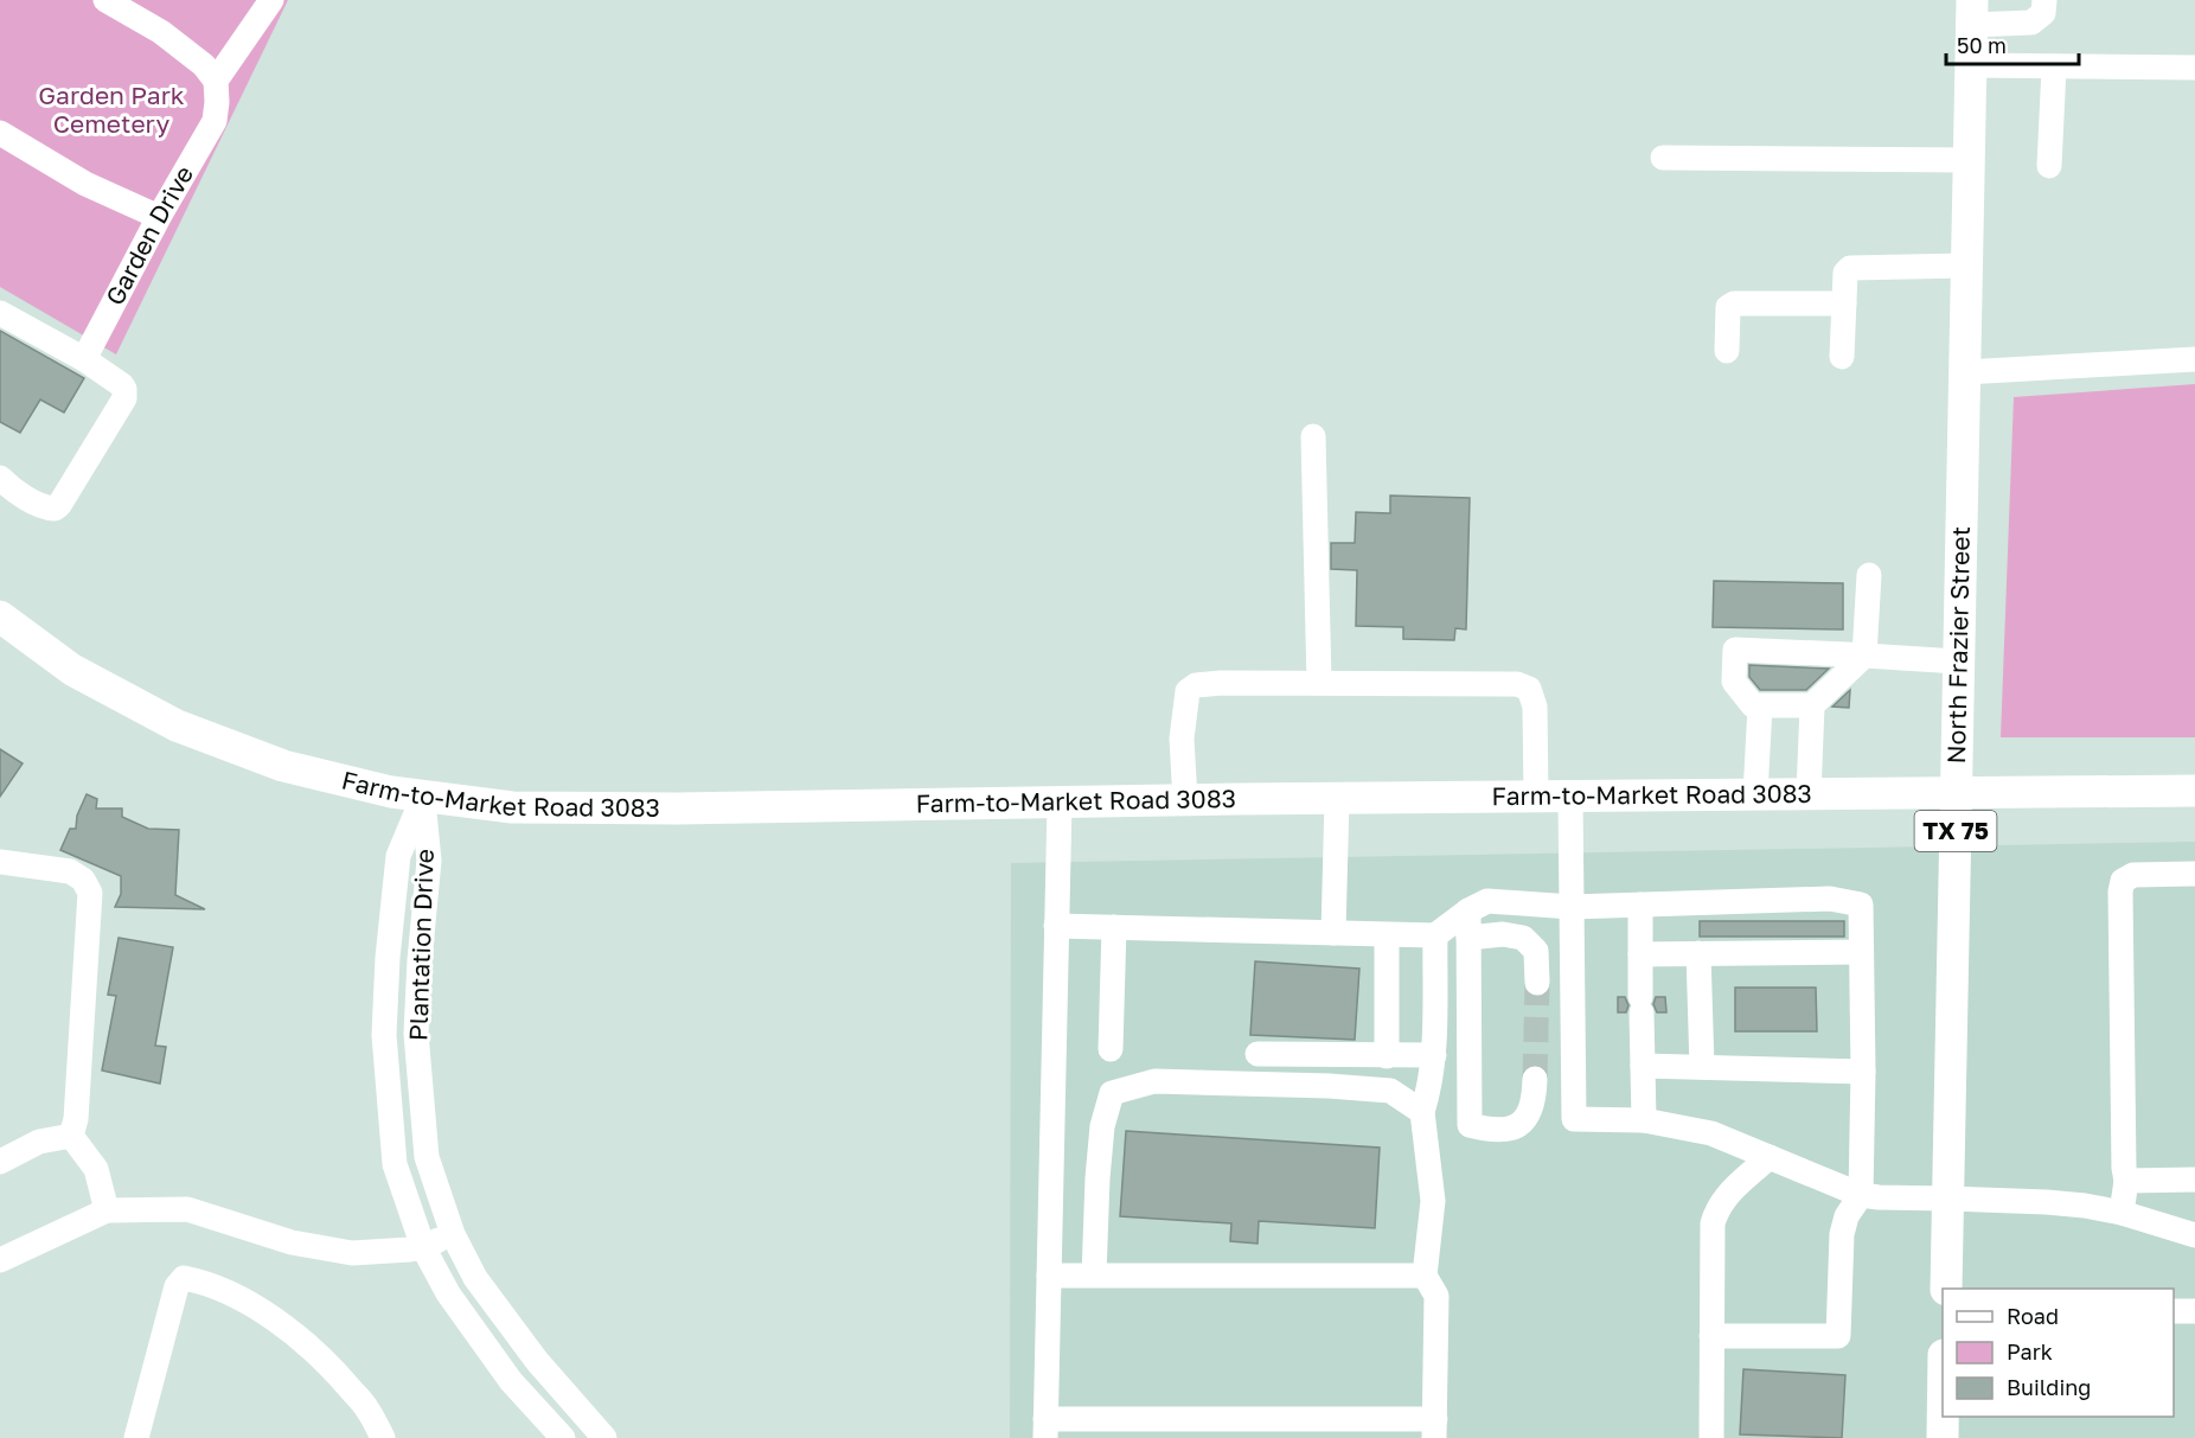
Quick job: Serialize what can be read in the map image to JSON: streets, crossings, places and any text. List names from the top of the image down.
{
  "streets": {
    "main road": ["North Frazier Street", "Farm-to-Market Road 3083", "TX 75"],
    "street": ["Garden Drive", "Plantation Drive"]
  },
  "crossings": [
    ["North Frazier Street", "Farm-to-Market Road 3083"],
    ["Farm-to-Market Road 3083", "Plantation Drive"]
  ],
  "parks": ["Garden Park Cemetery"],
  "legend": ["Road", "Park", "Building"],
  "scale_bar": "50 m"
}
